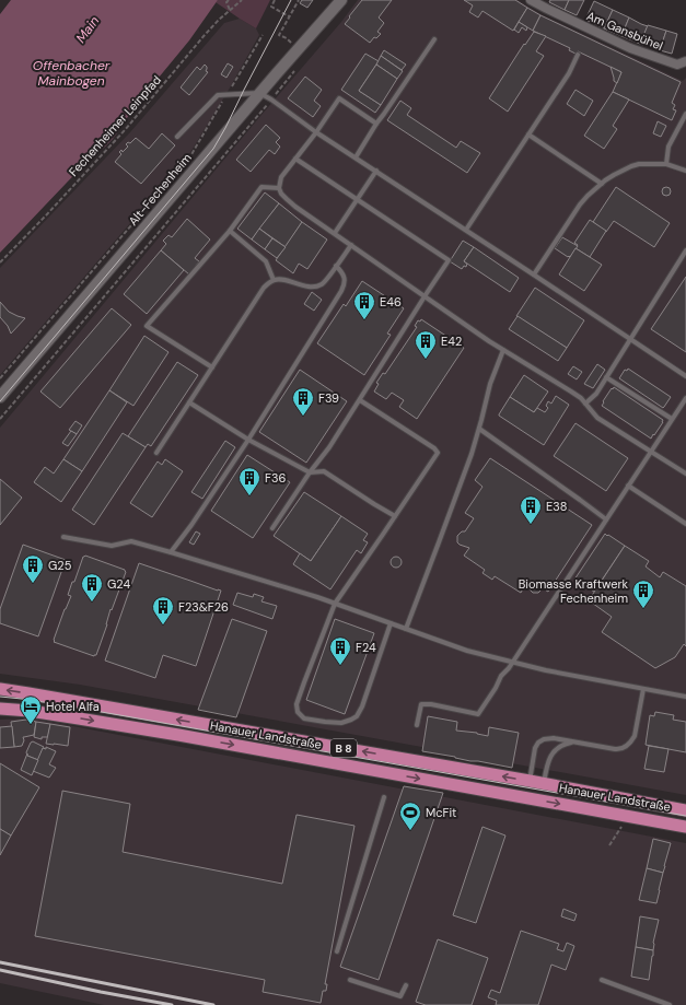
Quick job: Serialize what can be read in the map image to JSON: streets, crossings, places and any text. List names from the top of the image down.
{
  "streets": {
    "main road": ["Hanauer Landstraße", "B 8"],
    "street": ["Am Gansbühel", "Alt-Fechenheim"],
    "path": ["Fechenheimer Leinpfad"]
  },
  "water": ["Main", "Offenbacher Mainbogen"],
  "places": {
    "building": [
      "E46",
      "E42",
      "F39",
      "F36",
      "E38",
      "G25",
      "G24",
      "Biomasse Kraftwerk Fechenheim",
      "F23&F26",
      "F24"
    ],
    "hotel": ["Hotel Alfa"],
    "sports": ["McFit"]
  }
}
